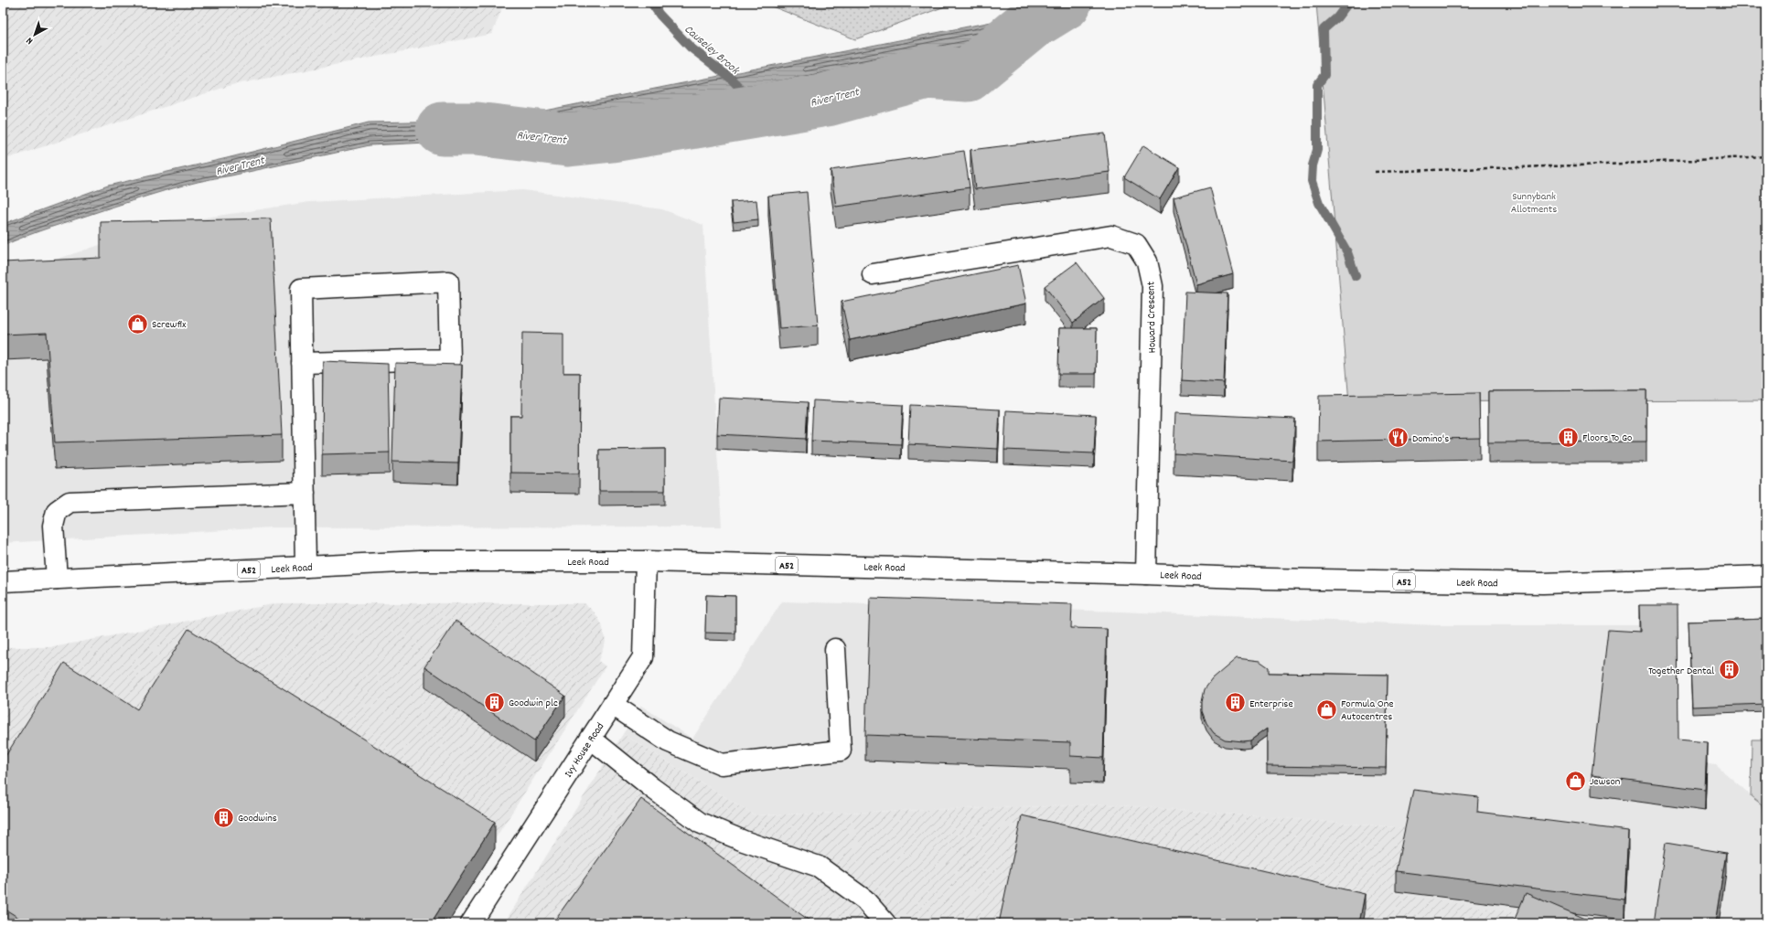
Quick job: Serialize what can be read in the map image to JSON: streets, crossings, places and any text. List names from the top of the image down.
{
  "streets": {
    "main road": [
      "Howard Crescent",
      "Leek Road",
      "A52",
      "Ivy House Road"
    ]
  },
  "crossings": [
    ["Howard Crescent", "Leek Road"],
    ["Leek Road", "Ivy House Road"]
  ],
  "water": ["Causeley Brook", "River Trent"],
  "parks": ["Sunnybank Allotments"],
  "places": {
    "shop": ["Screwfix", "Formula One Autocentres", "Jewson"],
    "building": [
      "Floors To Go",
      "Together Dental",
      "Goodwin plc",
      "Enterprise",
      "Goodwins"
    ],
    "restaurant": ["Domino's"]
  },
  "north": "bottom left"
}
